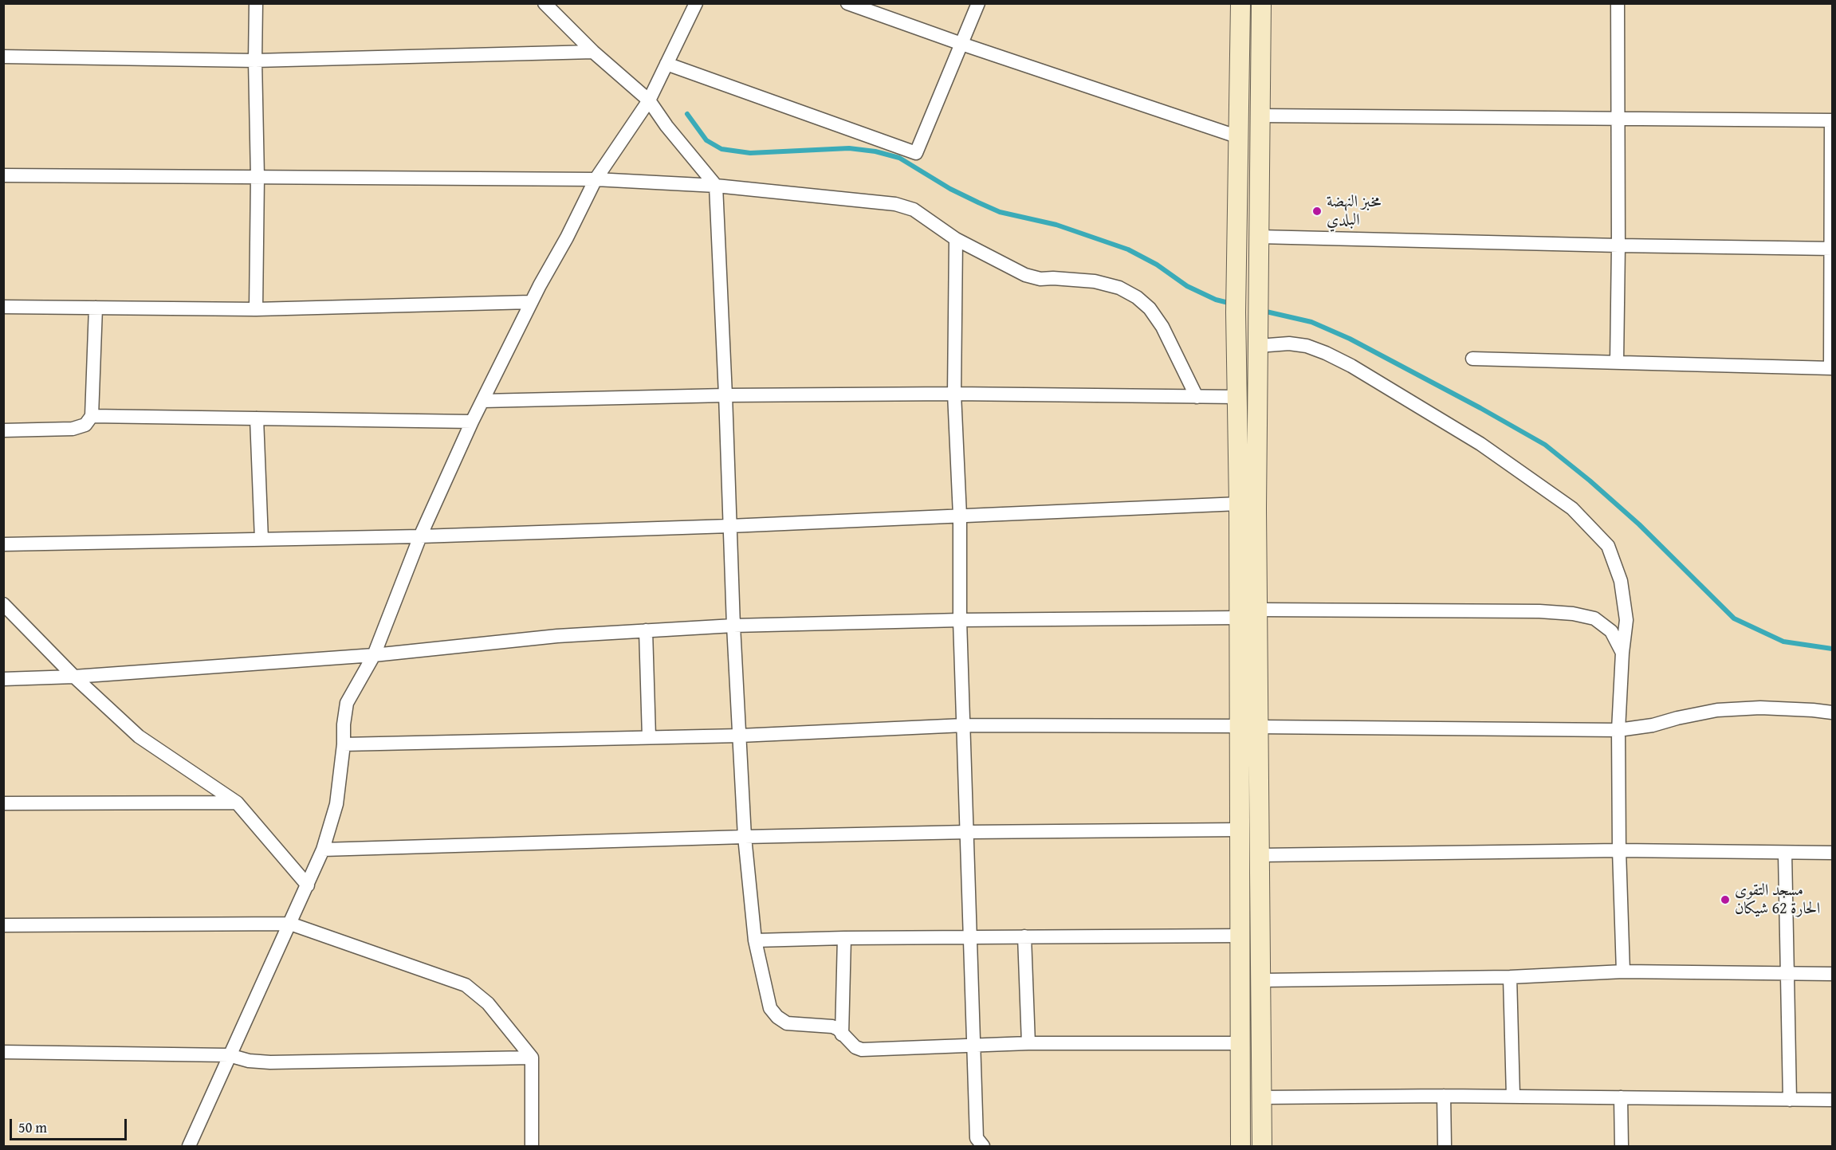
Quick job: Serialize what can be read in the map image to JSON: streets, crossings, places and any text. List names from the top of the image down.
{
  "places": ["مخبز النهضة البلدي", "مسجد التقوى الحارة 62 شيكان"],
  "scale_bar": "50 m"
}
